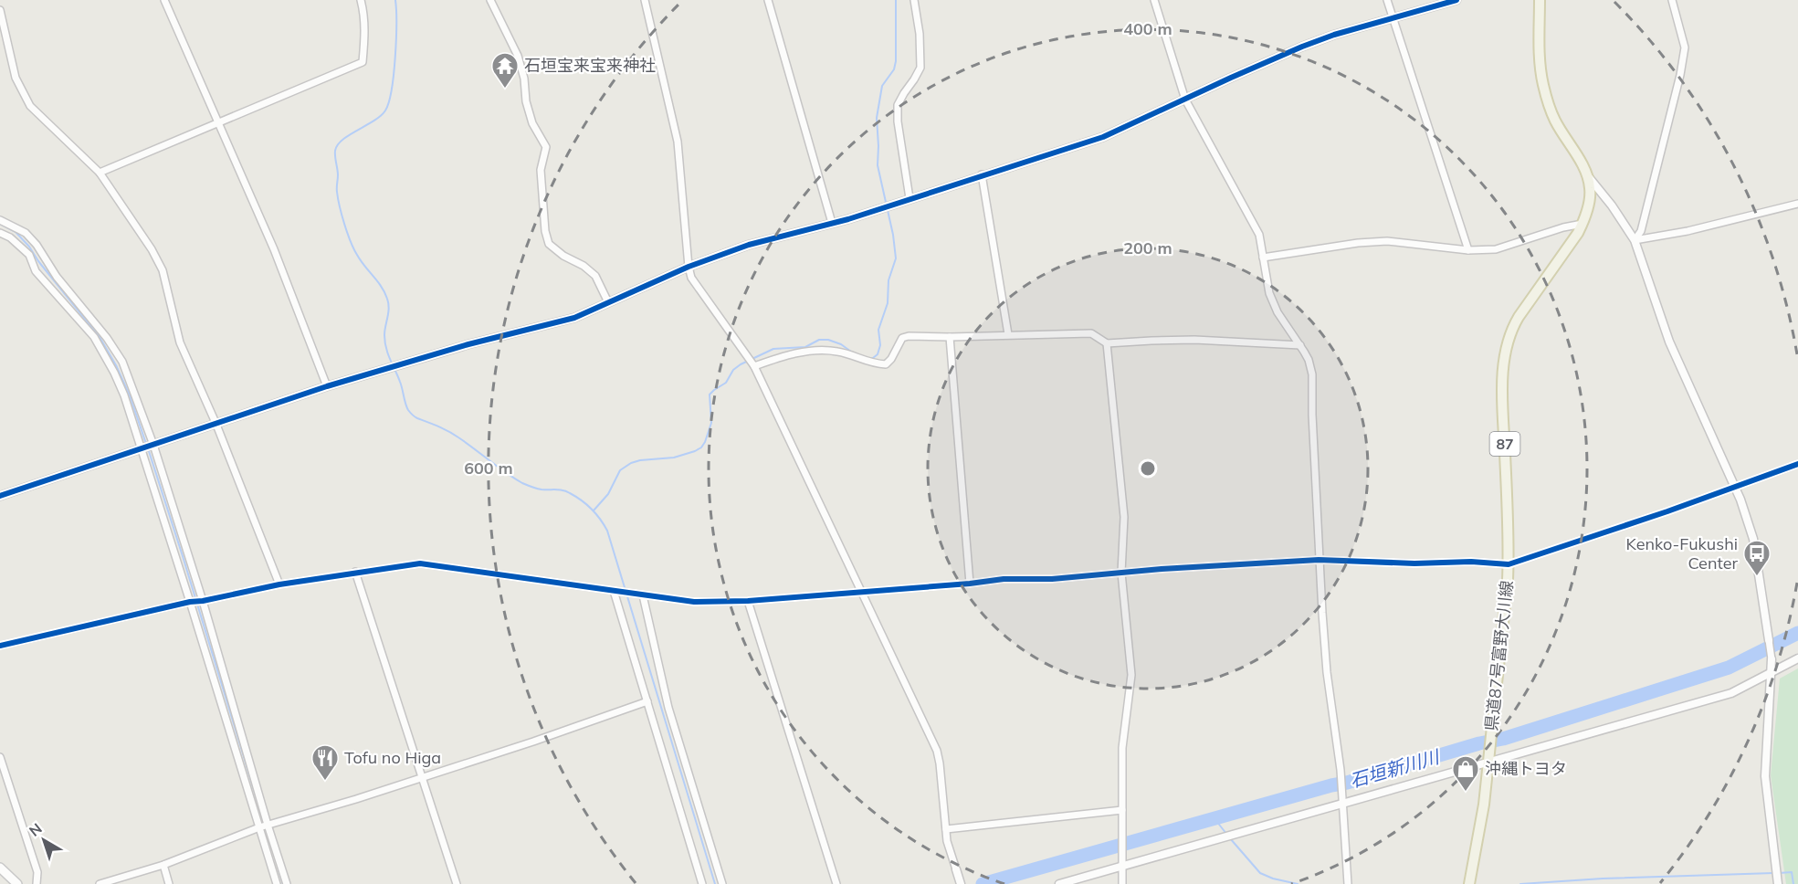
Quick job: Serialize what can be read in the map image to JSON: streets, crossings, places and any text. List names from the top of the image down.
{
  "streets": {
    "main road": ["87", "県道87号富野大川線"]
  },
  "water": ["石垣新川川"],
  "places": {
    "temple": ["石垣宝来宝来神社"],
    "bus stop": ["Kenko-Fukushi Center"],
    "restaurant": ["Tofu no Higa"],
    "shop": ["沖縄トヨタ"]
  },
  "north": "top left",
  "rings": ["400 m", "200 m", "600 m"]
}
